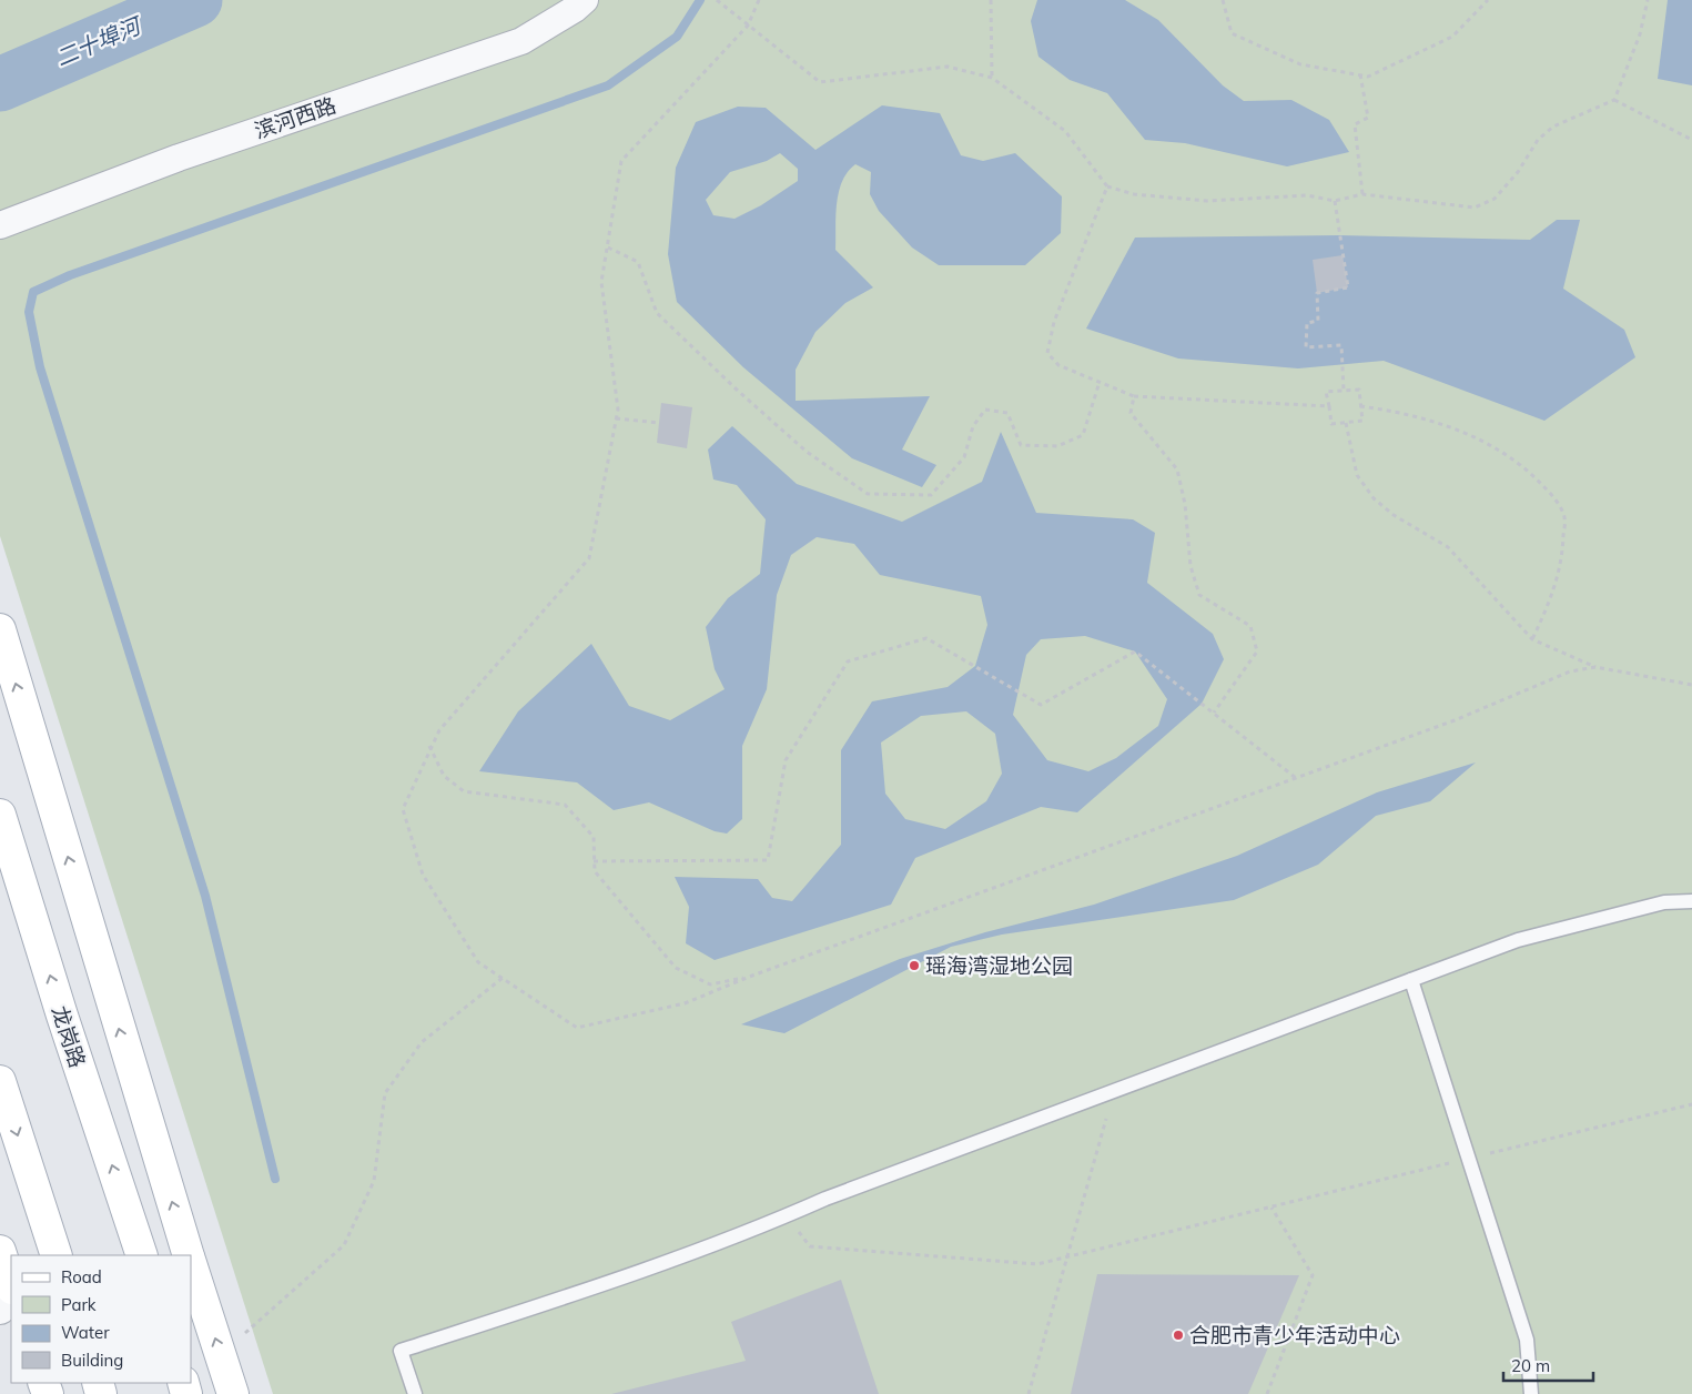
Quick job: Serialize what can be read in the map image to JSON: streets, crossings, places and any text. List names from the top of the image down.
{
  "streets": {
    "main road": ["龙岗路"],
    "street": ["滨河西路"]
  },
  "water": ["二十埠河"],
  "places": ["瑶海湾湿地公园", "合肥市青少年活动中心"],
  "legend": [
    "Road",
    "Park",
    "Water",
    "Building"
  ],
  "scale_bar": "20 m"
}
